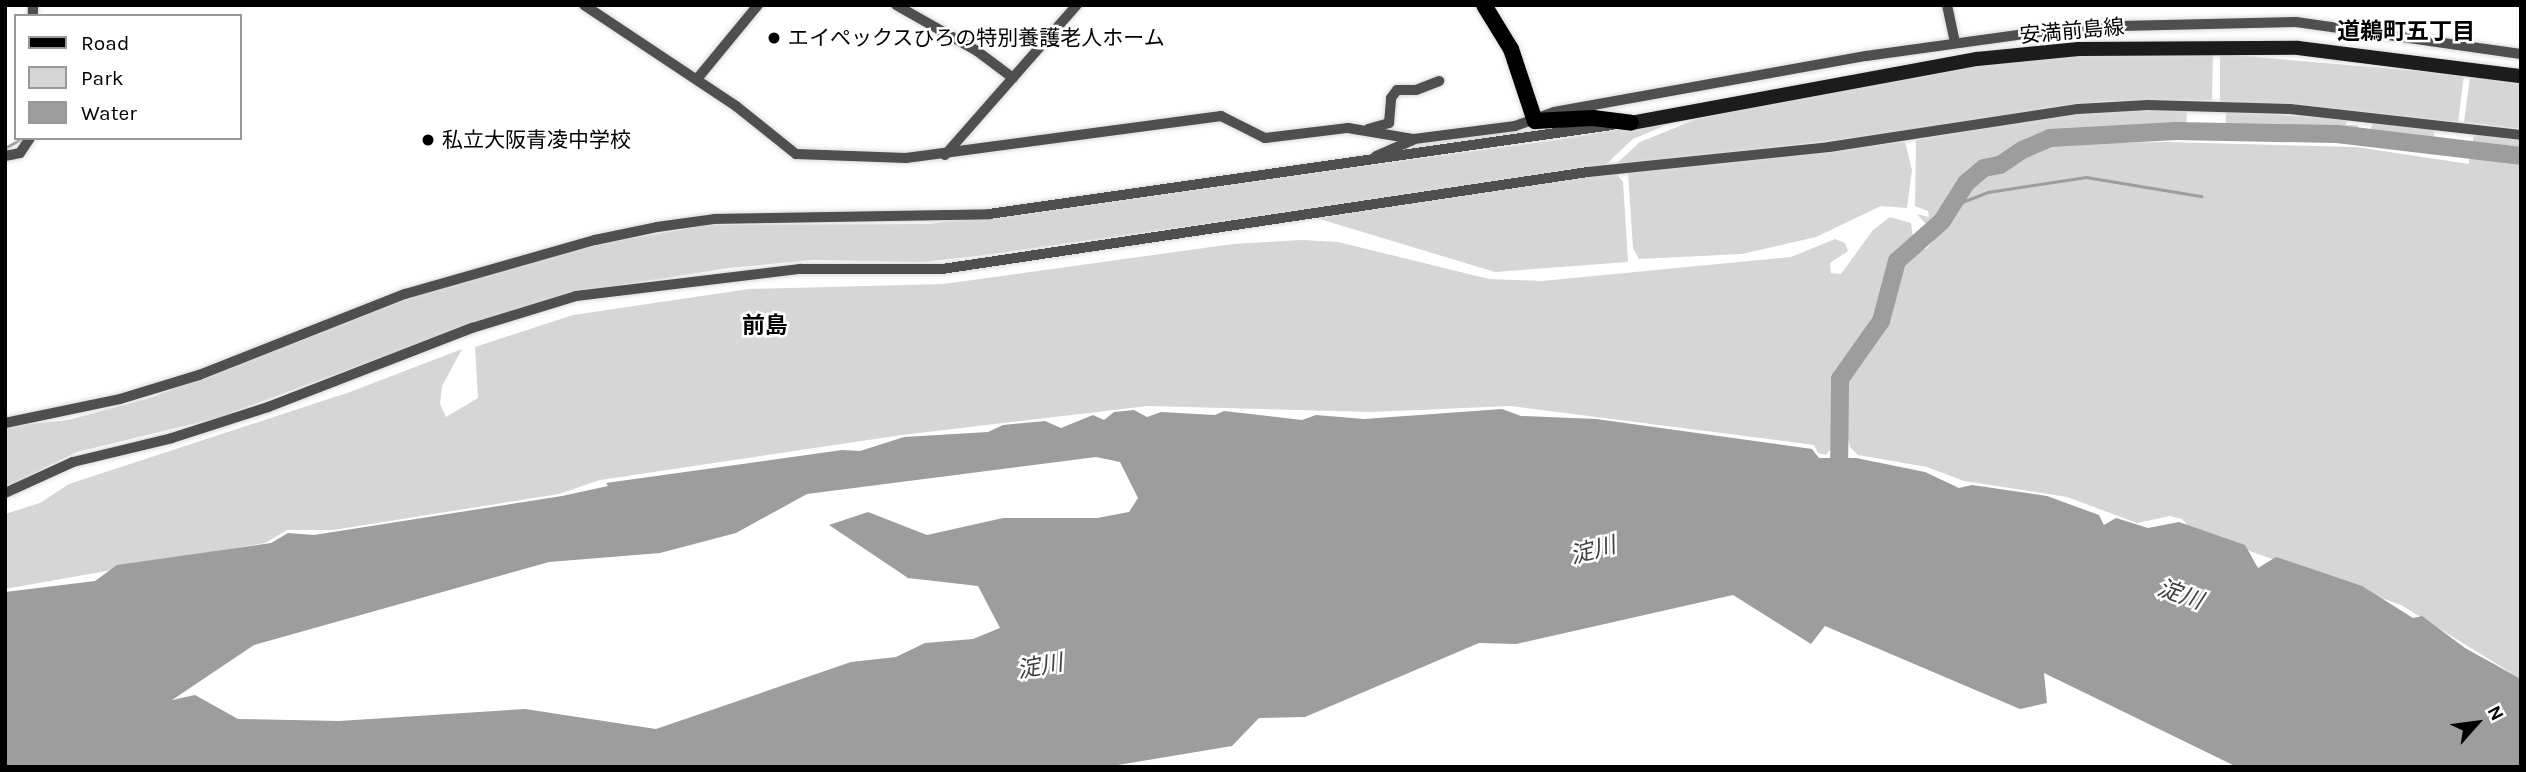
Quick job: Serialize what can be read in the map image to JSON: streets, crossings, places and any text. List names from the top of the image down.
{
  "streets": {
    "main road": ["安満前島線"]
  },
  "districts": ["道鵜町五丁目", "前島"],
  "water": ["淀川"],
  "places": ["エイぺックスひろの特別養護老人ホーム", "私立大阪青凌中学校"],
  "legend": ["Road", "Park", "Water"],
  "north": "top right"
}
